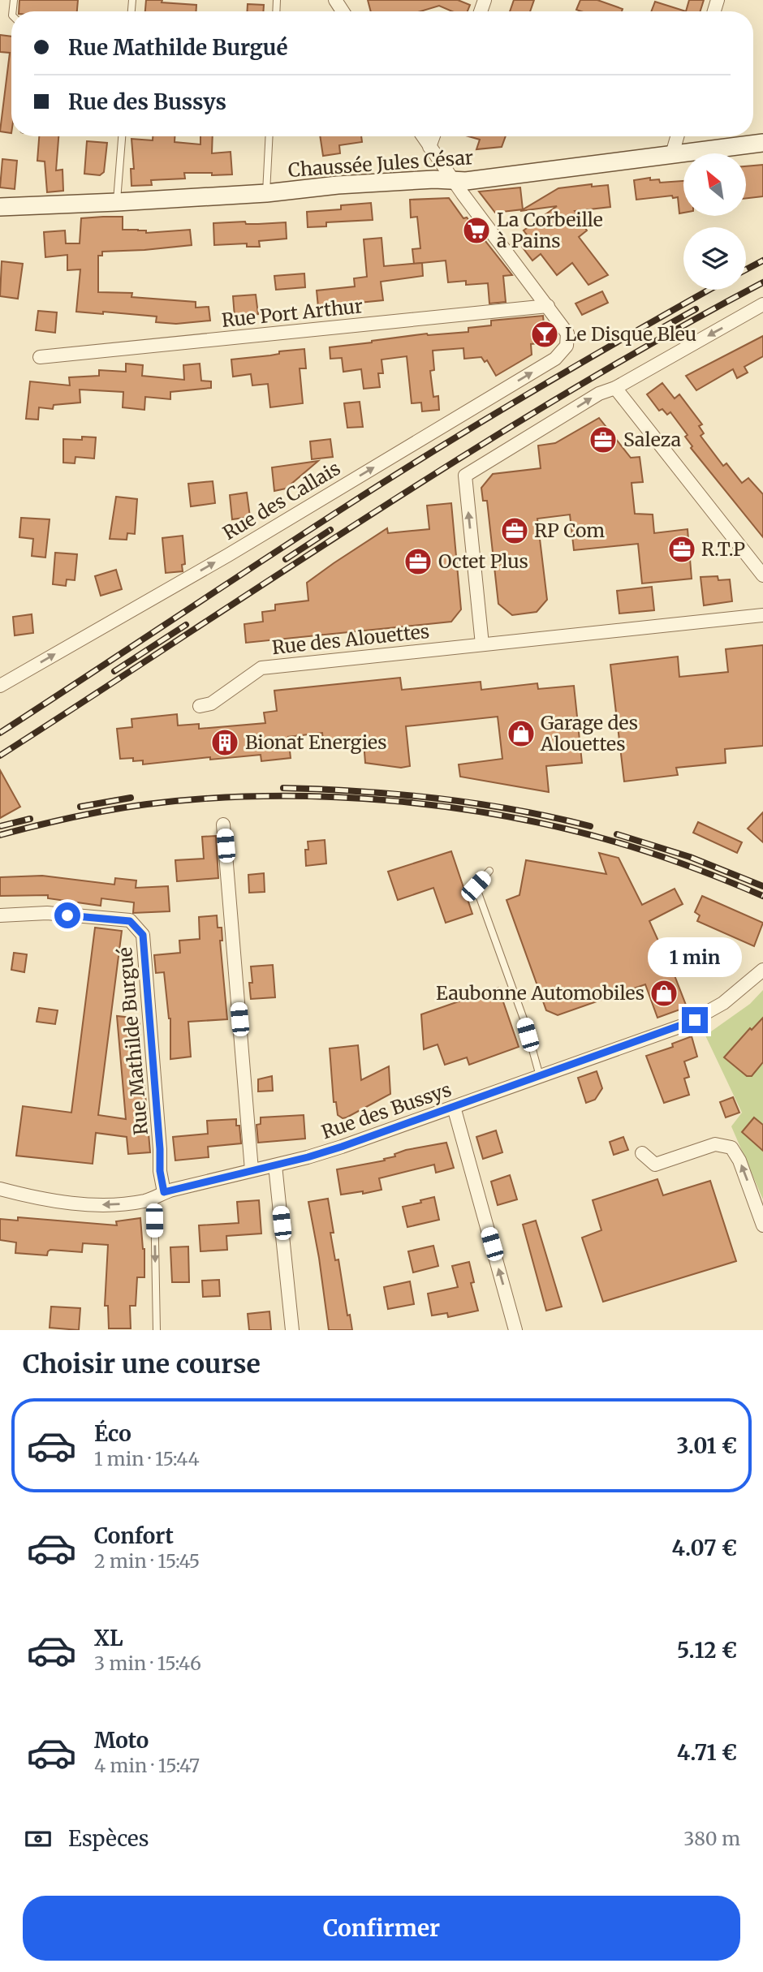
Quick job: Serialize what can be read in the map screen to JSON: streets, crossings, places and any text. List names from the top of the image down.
{
  "streets": {
    "street": [
      "Chaussée Jules César",
      "Rue Port Arthur",
      "Rue des Callais",
      "Rue des Alouettes",
      "Rue Mathilde Burgué",
      "Rue des Bussys"
    ]
  },
  "crossings": [
    ["Rue Port Arthur", "Rue des Callais"],
    ["Rue Mathilde Burgué", "Rue des Bussys"]
  ],
  "one_way": ["Rue des Callais"],
  "places": {
    "supermarket": ["La Corbeille à Pains"],
    "bar": ["Le Disque Bleu"],
    "office": [
      "Saleza",
      "RP Com",
      "R.T.P",
      "Octet Plus"
    ],
    "shop": ["Garage des Alouettes", "Eaubonne Automobiles"],
    "building": ["Bionat Energies"]
  },
  "north": "top left",
  "page": {
    "banner": ["Rue Mathilde Burgué", "Rue des Bussys"],
    "bubble": "1 min",
    "heading": "Choisir une course",
    "list": [
      {
        "name": "Éco",
        "note": "1 min · 15:44",
        "value": "3.01 €"
      },
      {
        "name": "Confort",
        "note": "2 min · 15:45",
        "value": "4.07 €"
      },
      {
        "name": "XL",
        "note": "3 min · 15:46",
        "value": "5.12 €"
      },
      {
        "name": "Moto",
        "note": "4 min · 15:47",
        "value": "4.71 €"
      }
    ],
    "pay": ["Espèces", "380 m"],
    "buttons": "Confirmer"
  }
}
